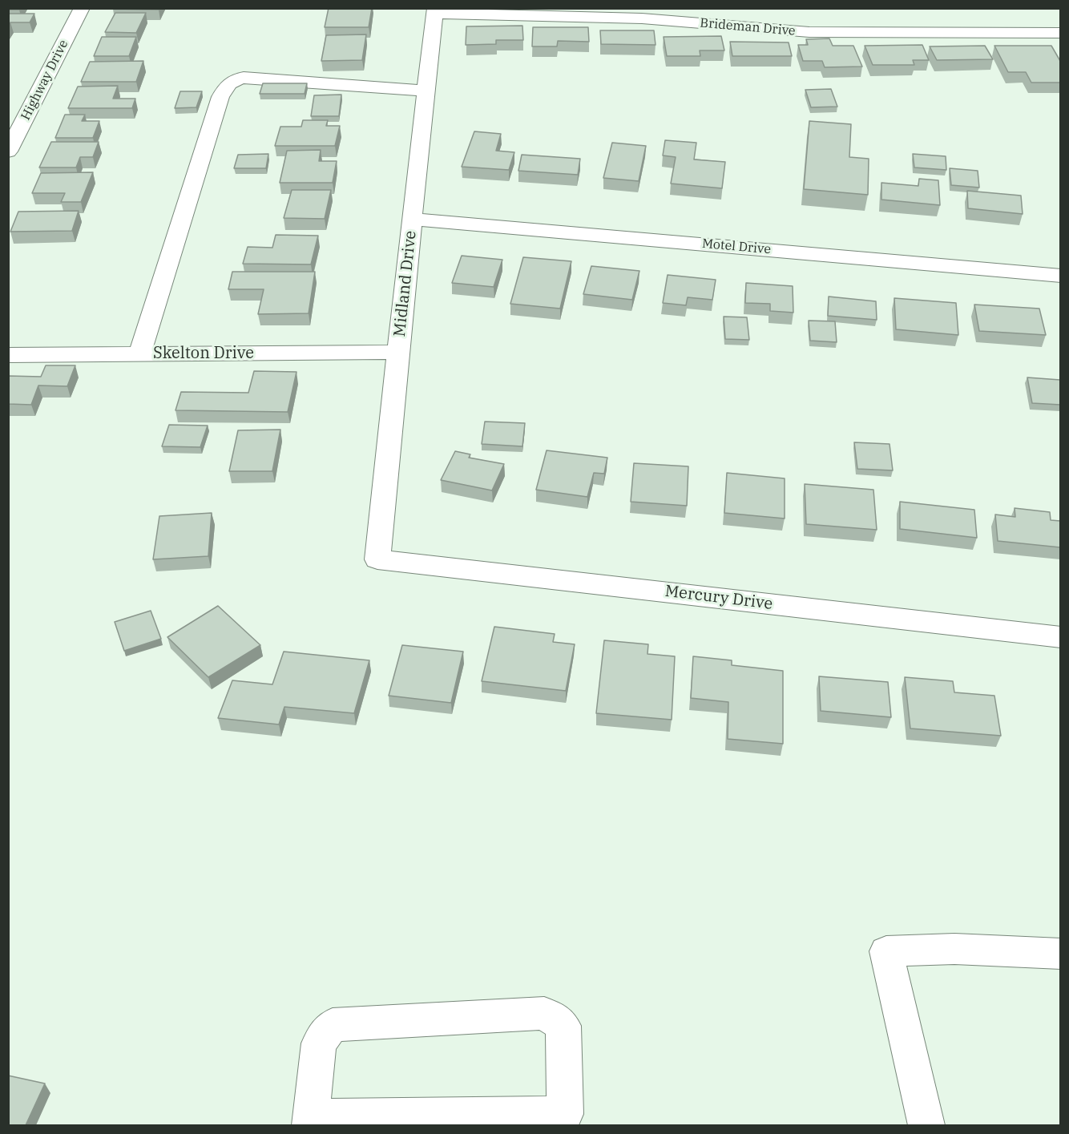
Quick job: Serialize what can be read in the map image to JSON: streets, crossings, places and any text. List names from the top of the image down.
{
  "streets": {
    "street": [
      "Brideman Drive",
      "Highway Drive",
      "Motel Drive",
      "Midland Drive",
      "Skelton Drive",
      "Mercury Drive"
    ]
  },
  "crossings": [
    ["Brideman Drive", "Midland Drive"],
    ["Motel Drive", "Midland Drive"],
    ["Midland Drive", "Skelton Drive"],
    ["Midland Drive", "Mercury Drive"]
  ]
}
